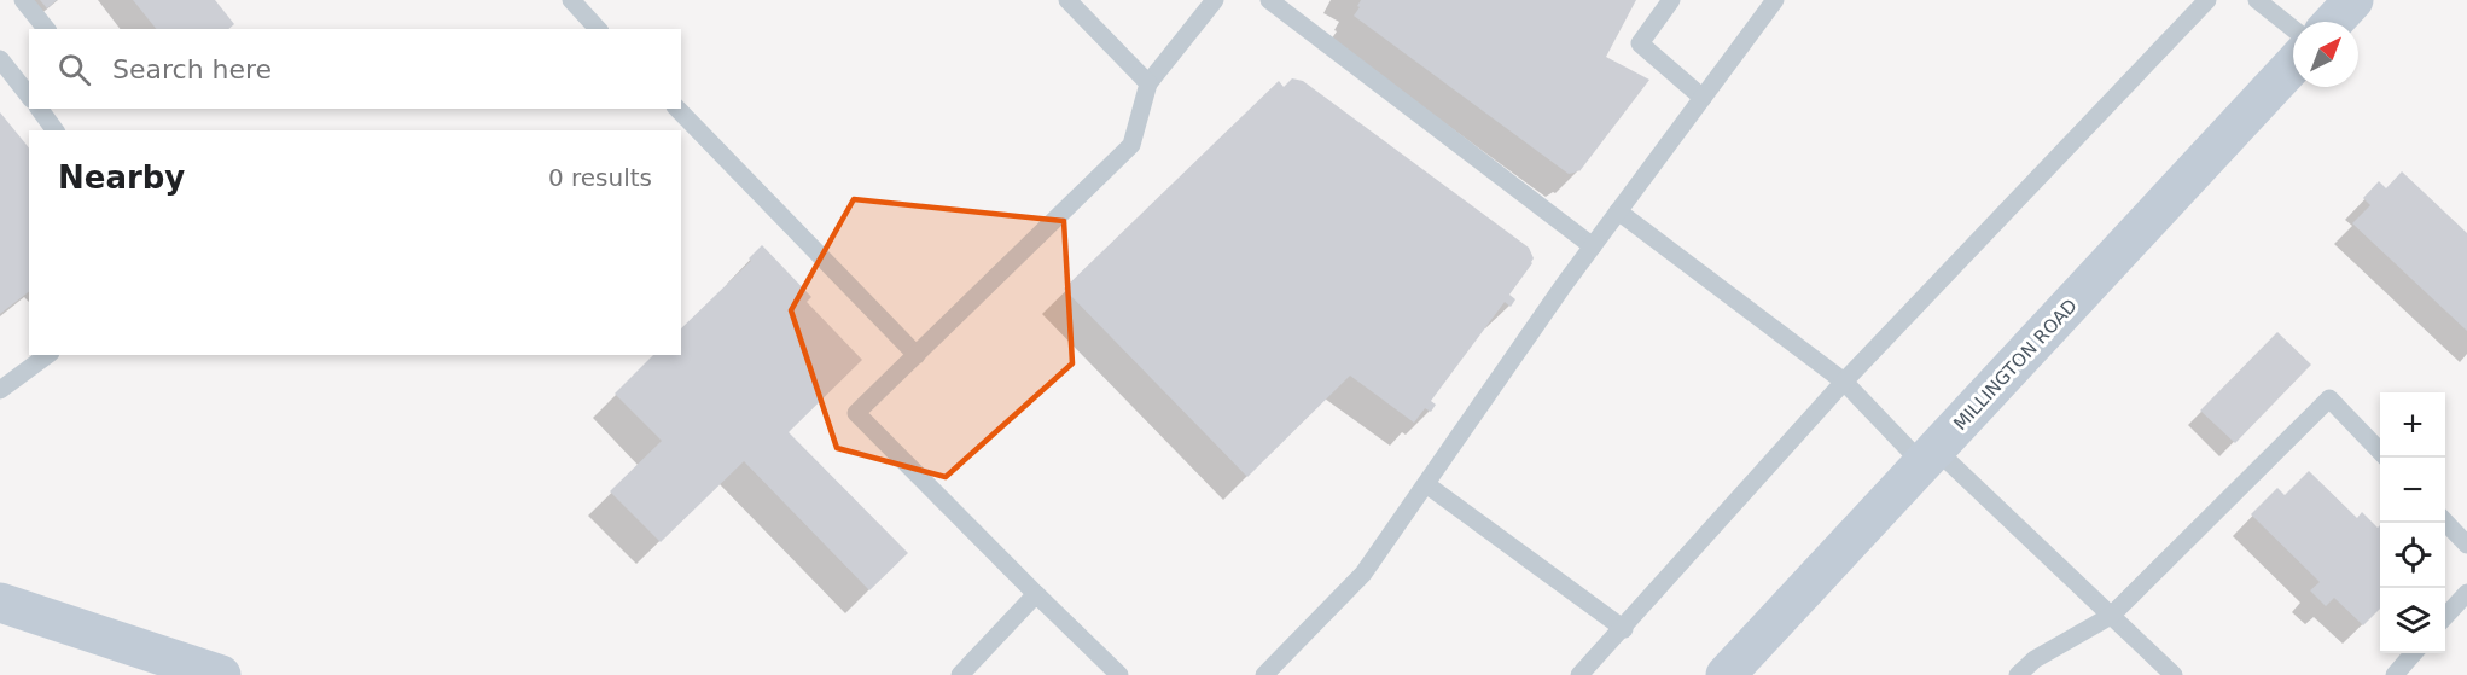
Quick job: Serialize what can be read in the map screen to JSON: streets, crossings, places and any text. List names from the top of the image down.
{
  "streets": {
    "main road": ["MILLINGTON ROAD"]
  },
  "north": "top right",
  "page": {
    "search": "Search here",
    "heading": ["Nearby", "0 results"],
    "map_buttons": ["+", "−"]
  }
}
